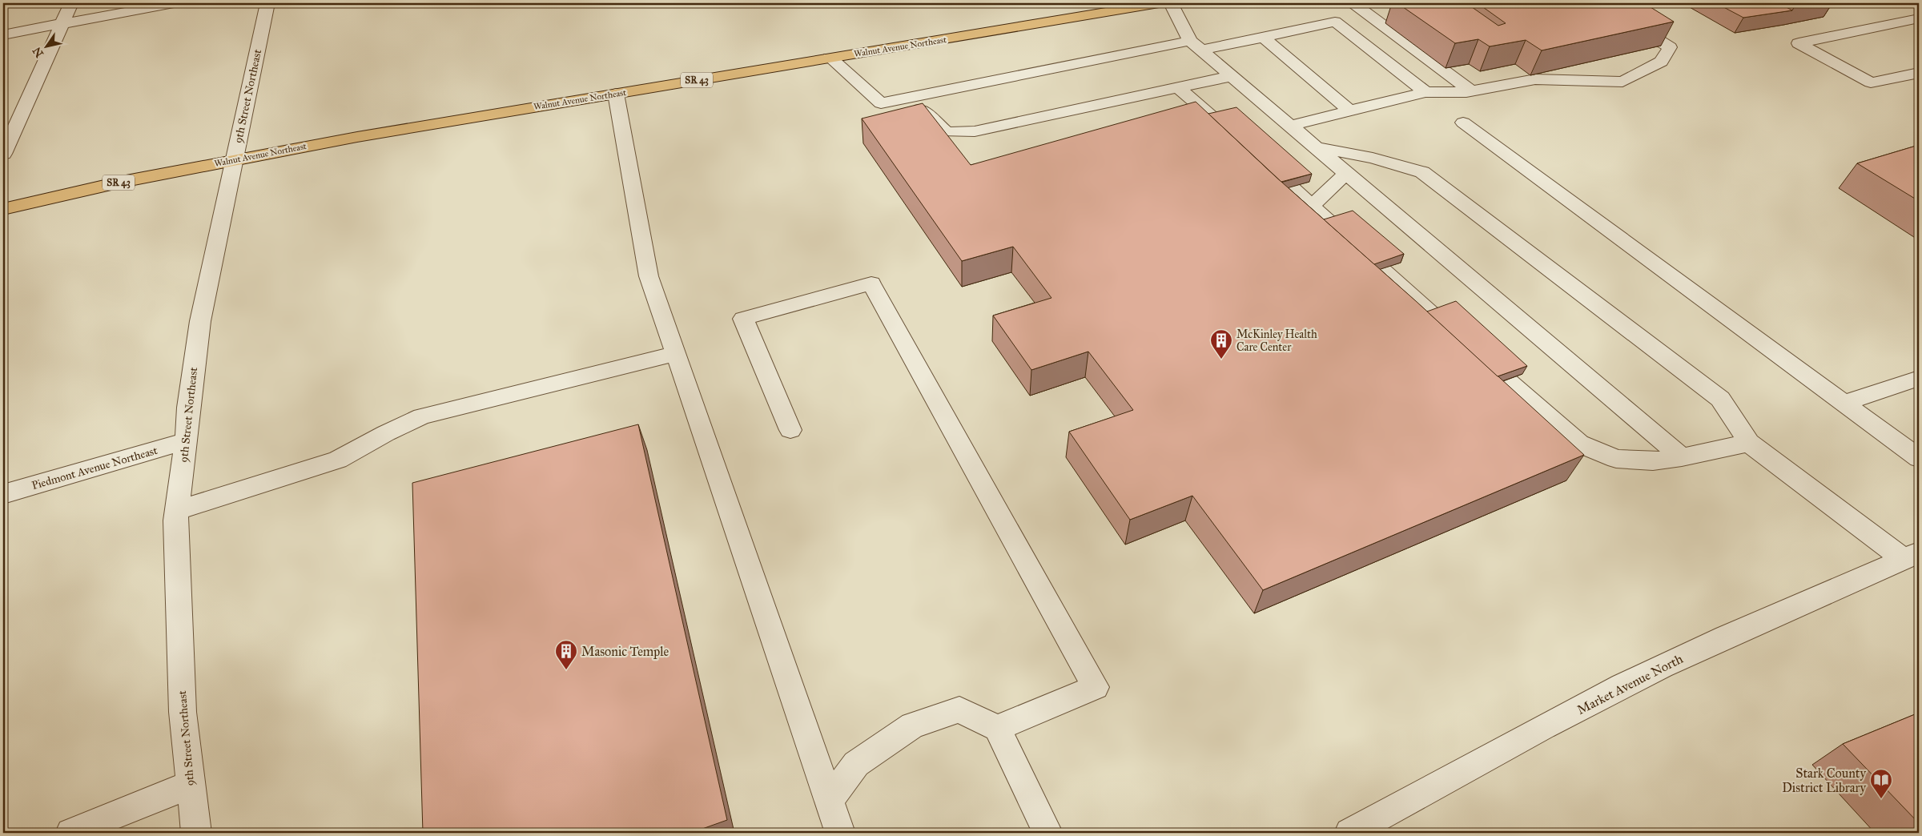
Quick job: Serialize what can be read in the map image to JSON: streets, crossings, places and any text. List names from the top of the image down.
{
  "streets": {
    "main road": ["Walnut Avenue Northeast", "SR 43"],
    "street": ["9th Street Northeast", "Piedmont Avenue Northeast", "Market Avenue North"]
  },
  "crossings": [
    ["Walnut Avenue Northeast", "9th Street Northeast"],
    ["9th Street Northeast", "Piedmont Avenue Northeast"]
  ],
  "places": {
    "building": ["McKinley Health Care Center", "Masonic Temple"],
    "library": ["Stark County District Library"]
  },
  "north": "bottom left"
}
